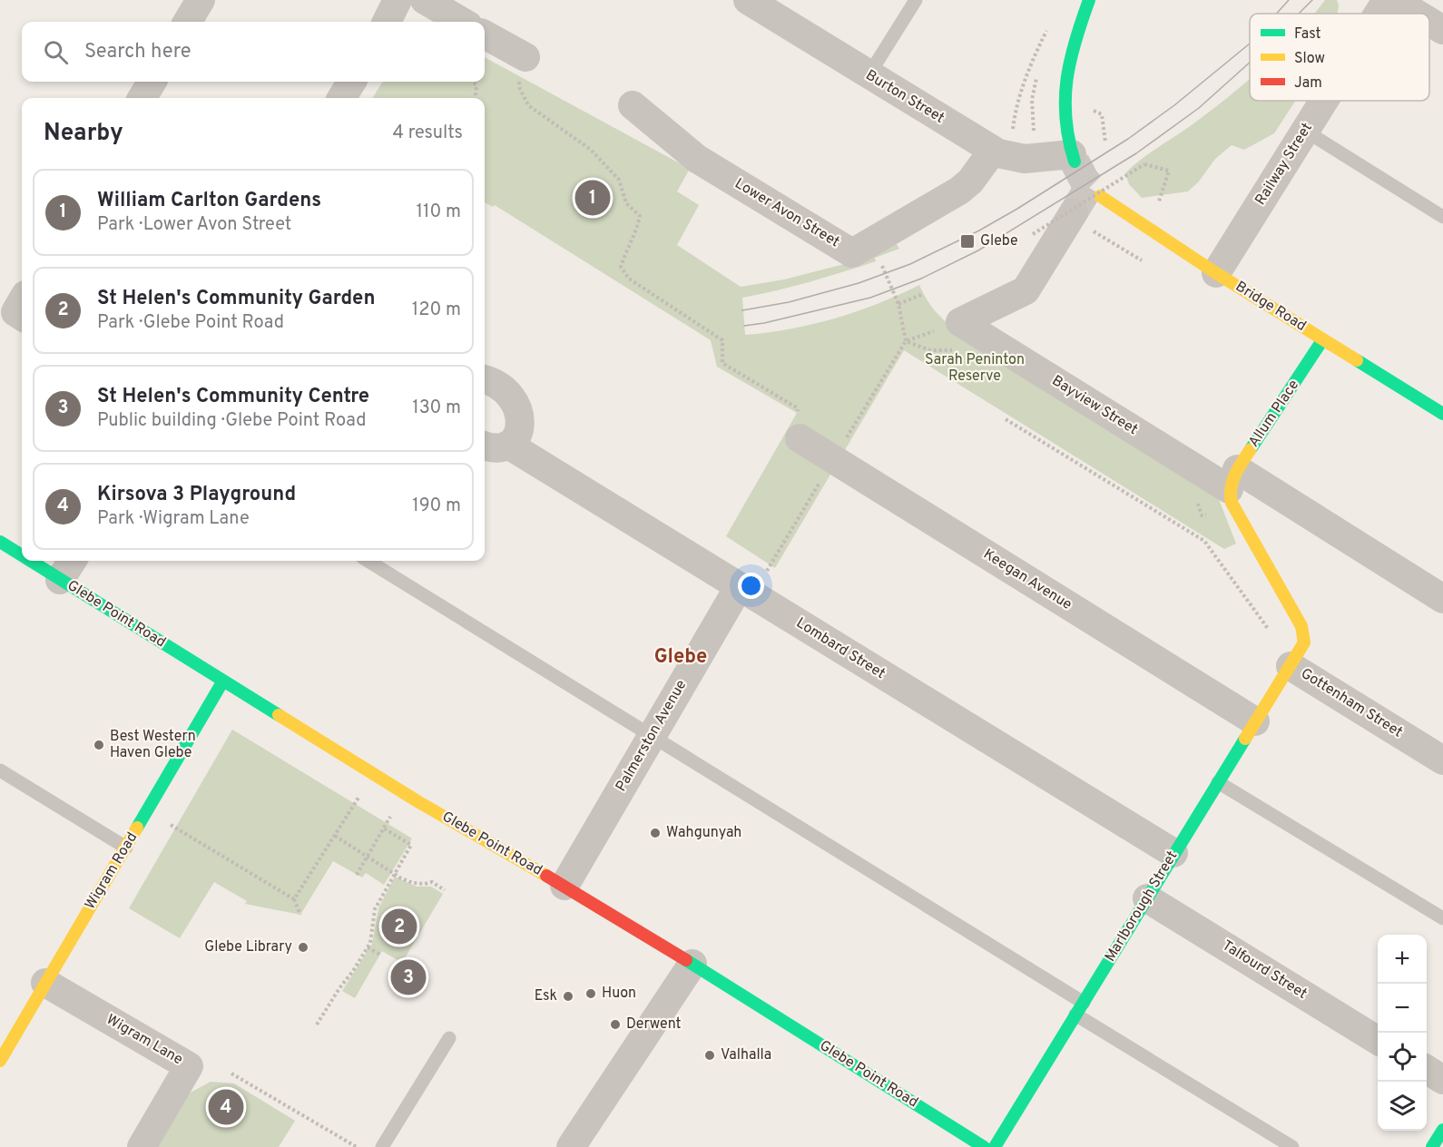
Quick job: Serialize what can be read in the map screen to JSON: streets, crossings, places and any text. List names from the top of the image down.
{
  "streets": {
    "street": [
      "Burton Street",
      "Railway Street",
      "Lower Avon Street",
      "Bridge Road",
      "Bayview Street",
      "Allum Place",
      "Keegan Avenue",
      "Glebe Point Road",
      "Lombard Street",
      "Gottenham Street",
      "Palmerston Avenue",
      "Wigram Road",
      "Marlborough Street",
      "Talfourd Street",
      "Wigram Lane"
    ]
  },
  "crossings": [
    ["Burton Street", "Lower Avon Street"],
    ["Railway Street", "Bridge Road"],
    ["Bridge Road", "Allum Place"],
    ["Bayview Street", "Allum Place"],
    ["Bayview Street", "Gottenham Street"],
    ["Allum Place", "Gottenham Street"],
    ["Keegan Avenue", "Marlborough Street"],
    ["Glebe Point Road", "Palmerston Avenue"],
    ["Glebe Point Road", "Wigram Road"],
    ["Lombard Street", "Palmerston Avenue"],
    ["Lombard Street", "Marlborough Street"],
    ["Gottenham Street", "Marlborough Street"],
    ["Wigram Road", "Wigram Lane"],
    ["Marlborough Street", "Talfourd Street"]
  ],
  "districts": ["Glebe"],
  "parks": ["Sarah Peninton Reserve"],
  "places": {
    "transit": ["Glebe"],
    "other": [
      "Best Western Haven Glebe",
      "Wahgunyah",
      "Glebe Library",
      "Huon",
      "Esk",
      "Derwent",
      "Valhalla"
    ]
  },
  "legend": ["Fast", "Slow", "Jam"],
  "page": {
    "search": "Search here",
    "heading": ["Nearby", "4 results"],
    "list": [
      {
        "mark": "1",
        "name": "William Carlton Gardens",
        "note": "Park · Lower Avon Street",
        "value": "110 m"
      },
      {
        "mark": "2",
        "name": "St Helen's Community Garden",
        "note": "Park · Glebe Point Road",
        "value": "120 m"
      },
      {
        "mark": "3",
        "name": "St Helen's Community Centre",
        "note": "Public building · Glebe Point Road",
        "value": "130 m"
      },
      {
        "mark": "4",
        "name": "Kirsova 3 Playground",
        "note": "Park · Wigram Lane",
        "value": "190 m"
      }
    ],
    "pins": [
      "1",
      "2",
      "3",
      "4"
    ],
    "map_buttons": ["+", "−"]
  }
}
